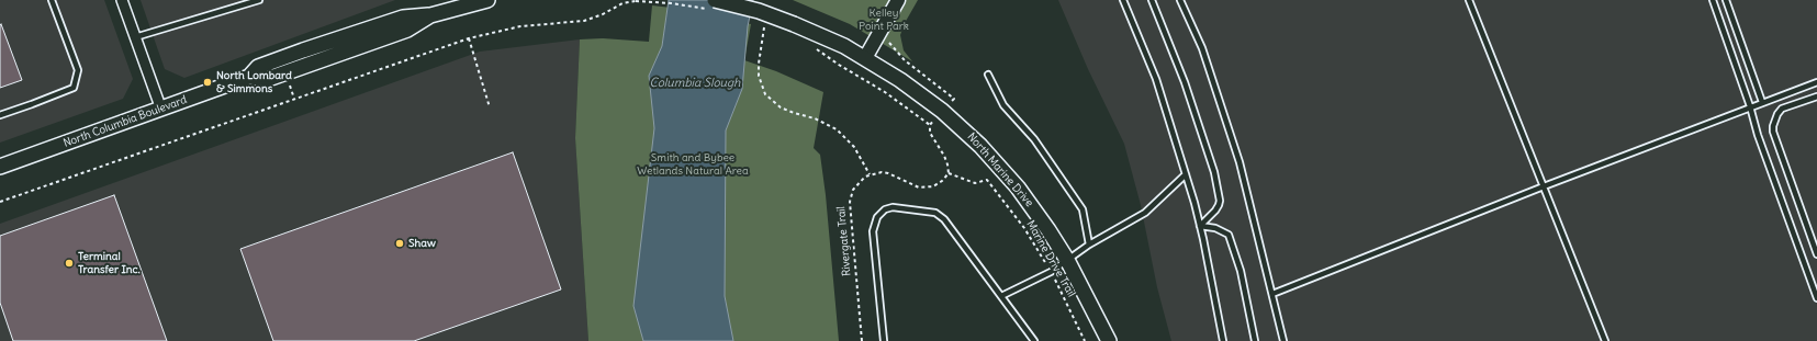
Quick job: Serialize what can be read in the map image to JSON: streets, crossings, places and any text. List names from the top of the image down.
{
  "streets": {
    "main road": ["North Columbia Boulevard", "North Marine Drive"],
    "path": ["Rivergate Trail", "Marine Drive Trail"]
  },
  "water": ["Columbia Slough"],
  "parks": ["Kelley Point Park", "Smith and Bybee Wetlands Natural Area"],
  "places": ["North Lombard & Simmons", "Shaw", "Terminal Transfer Inc."]
}
